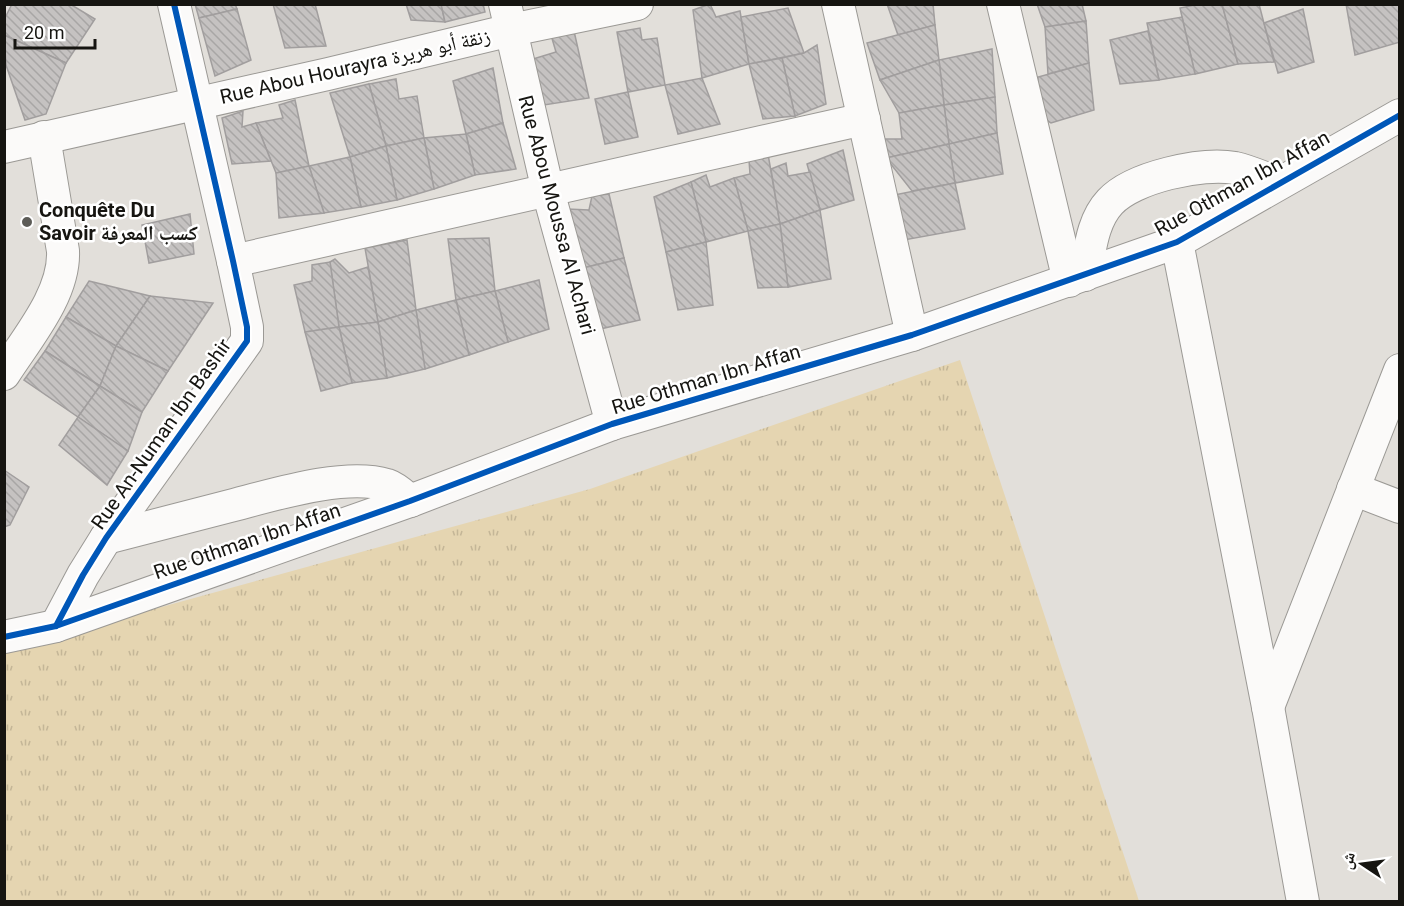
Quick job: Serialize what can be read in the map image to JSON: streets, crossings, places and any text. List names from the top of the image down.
{
  "streets": {
    "street": [
      "Rue Abou Hourayra زنقة أبو هريرة",
      "Rue Othman Ibn Affan",
      "Rue Abou Moussa Al Achari",
      "Rue An-Numan Ibn Bashir"
    ]
  },
  "crossings": [
    ["Rue Abou Hourayra زنقة أبو هريرة", "Rue Abou Moussa Al Achari"],
    ["Rue Abou Hourayra زنقة أبو هريرة", "Rue An-Numan Ibn Bashir"],
    ["Rue Othman Ibn Affan", "Rue Abou Moussa Al Achari"],
    ["Rue Othman Ibn Affan", "Rue An-Numan Ibn Bashir"]
  ],
  "places": ["Conquête Du Savoir كسب المعرفة"],
  "scale_bar": "20 m",
  "north": "left"
}
